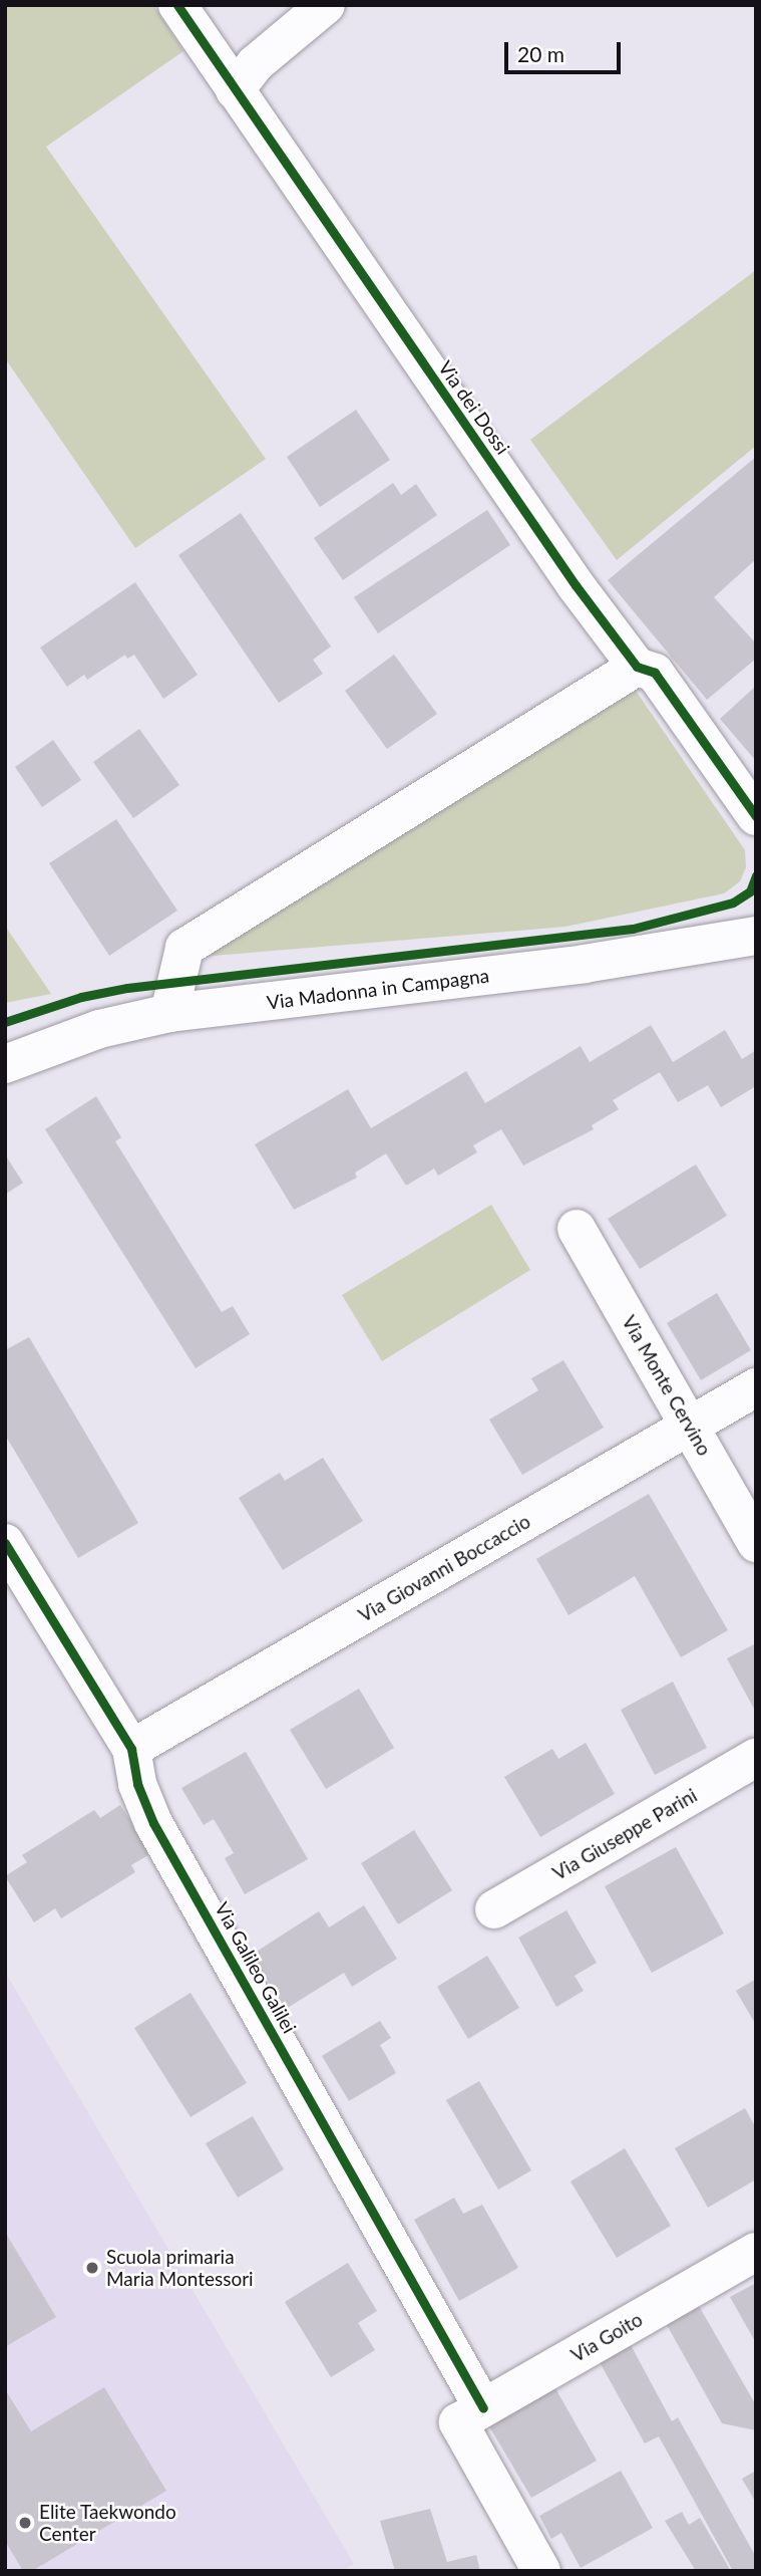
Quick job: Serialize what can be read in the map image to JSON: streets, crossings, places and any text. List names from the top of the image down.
{
  "streets": {
    "street": [
      "Via dei Dossi",
      "Via Madonna in Campagna",
      "Via Monte Cervino",
      "Via Giovanni Boccaccio",
      "Via Giuseppe Parini",
      "Via Galileo Galilei",
      "Via Goito"
    ]
  },
  "crossings": [
    ["Via Monte Cervino", "Via Giovanni Boccaccio"],
    ["Via Giovanni Boccaccio", "Via Galileo Galilei"],
    ["Via Galileo Galilei", "Via Goito"]
  ],
  "places": ["Scuola primaria Maria Montessori", "Elite Taekwondo Center"],
  "scale_bar": "20 m"
}
